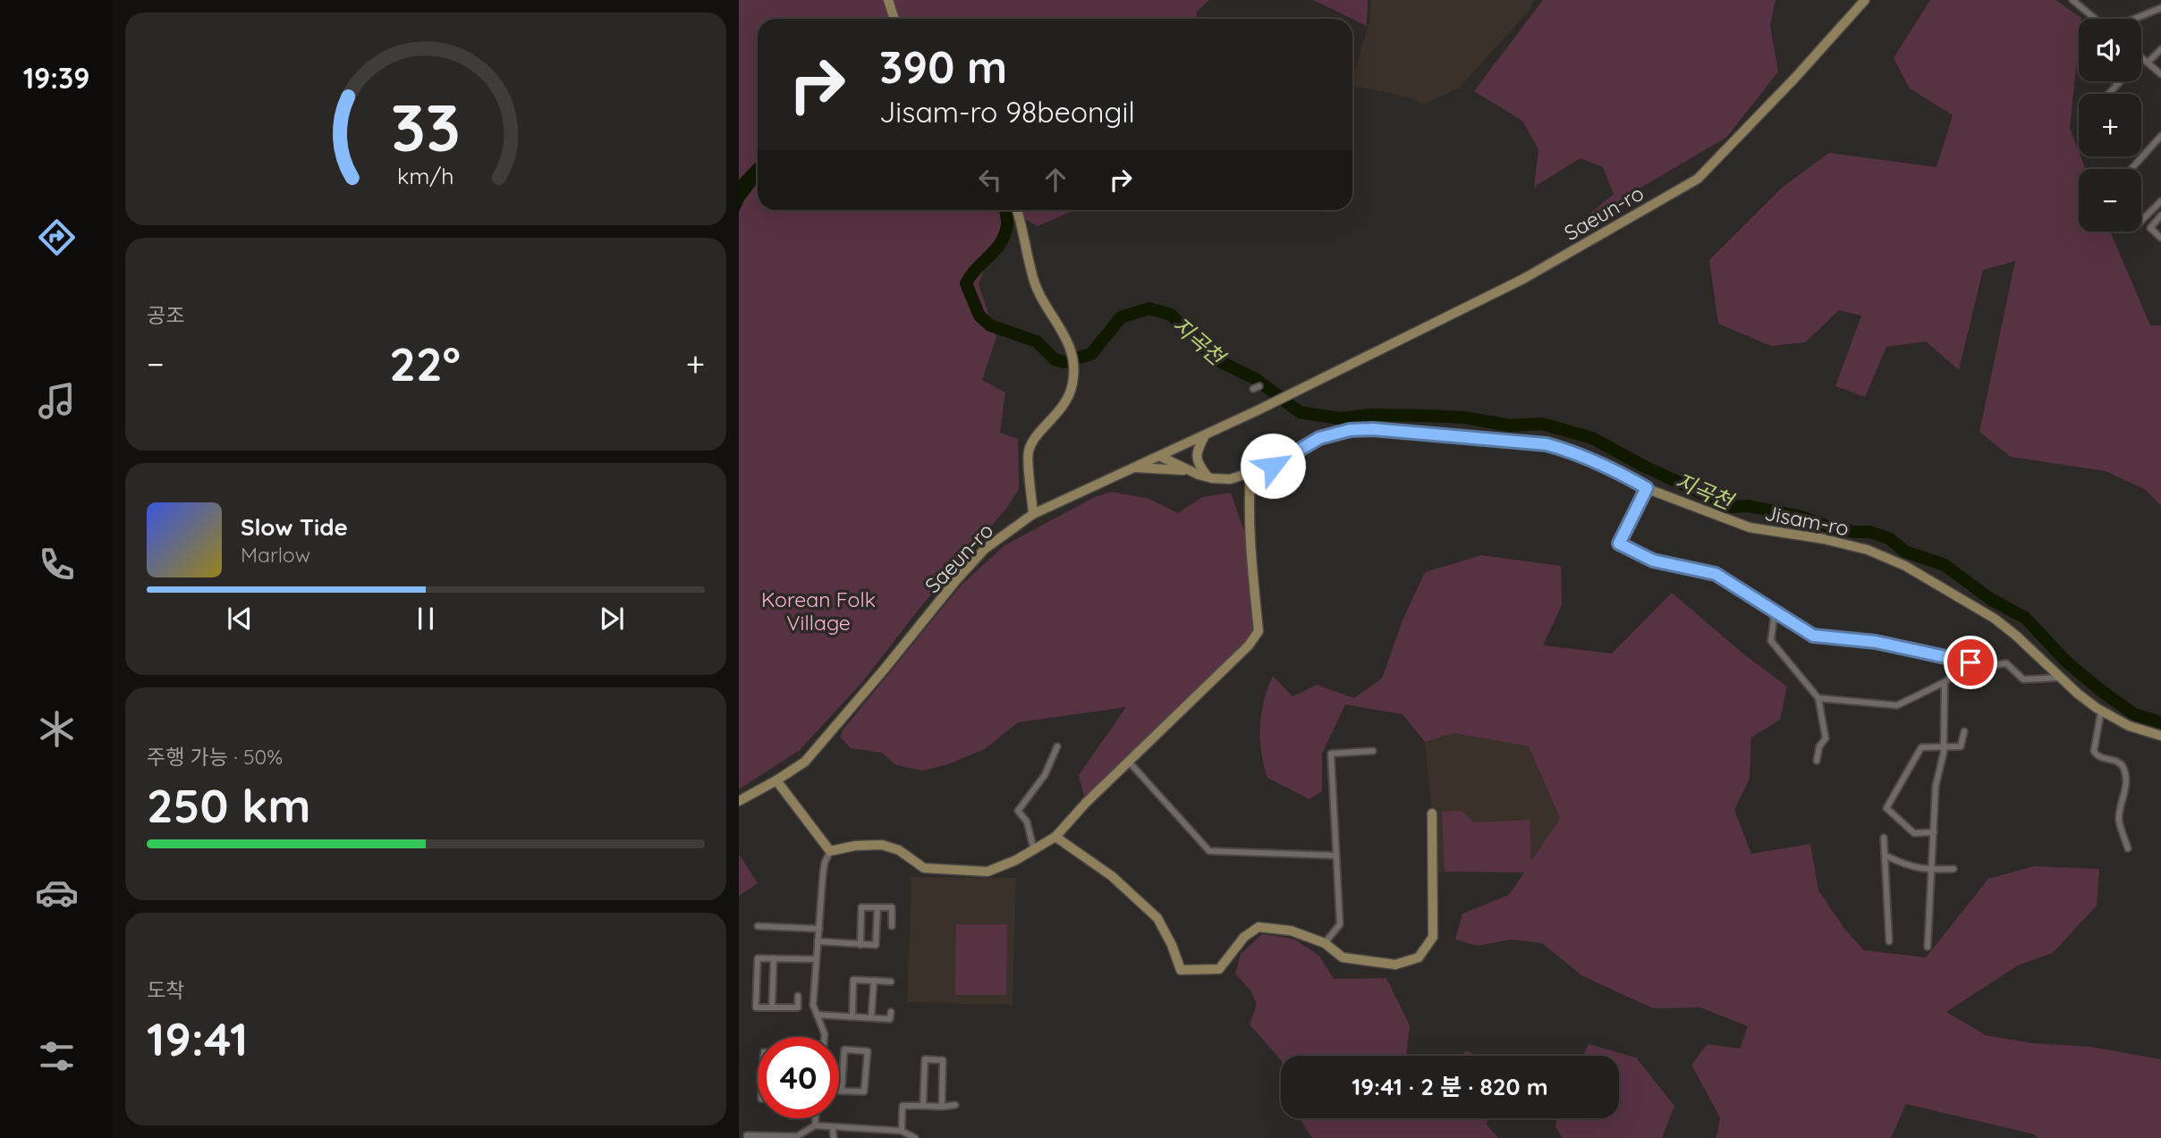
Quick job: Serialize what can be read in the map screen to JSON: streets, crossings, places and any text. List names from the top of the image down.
{
  "streets": {
    "street": ["Saeun-ro", "Jisam-ro"]
  },
  "crossings": [
    ["Saeun-ro", "Jisam-ro"]
  ],
  "water": ["지곡천"],
  "parks": ["Korean Folk Village"],
  "page": {
    "tabs": "19:39",
    "map_buttons": ["+", "−"],
    "turn": ["390 m", "Jisam-ro 98beongil"],
    "tile": [
      "공조",
      ["주행 가능 · 50%", "250 km"],
      ["도착", "19:41"]
    ],
    "heat": ["−", "22°", "+"],
    "song": ["Slow Tide", "Marlow"],
    "limit": "40",
    "trip": "19:41 · 2 분 · 820 m",
    "gauge": ["33", "km/h"]
  }
}
